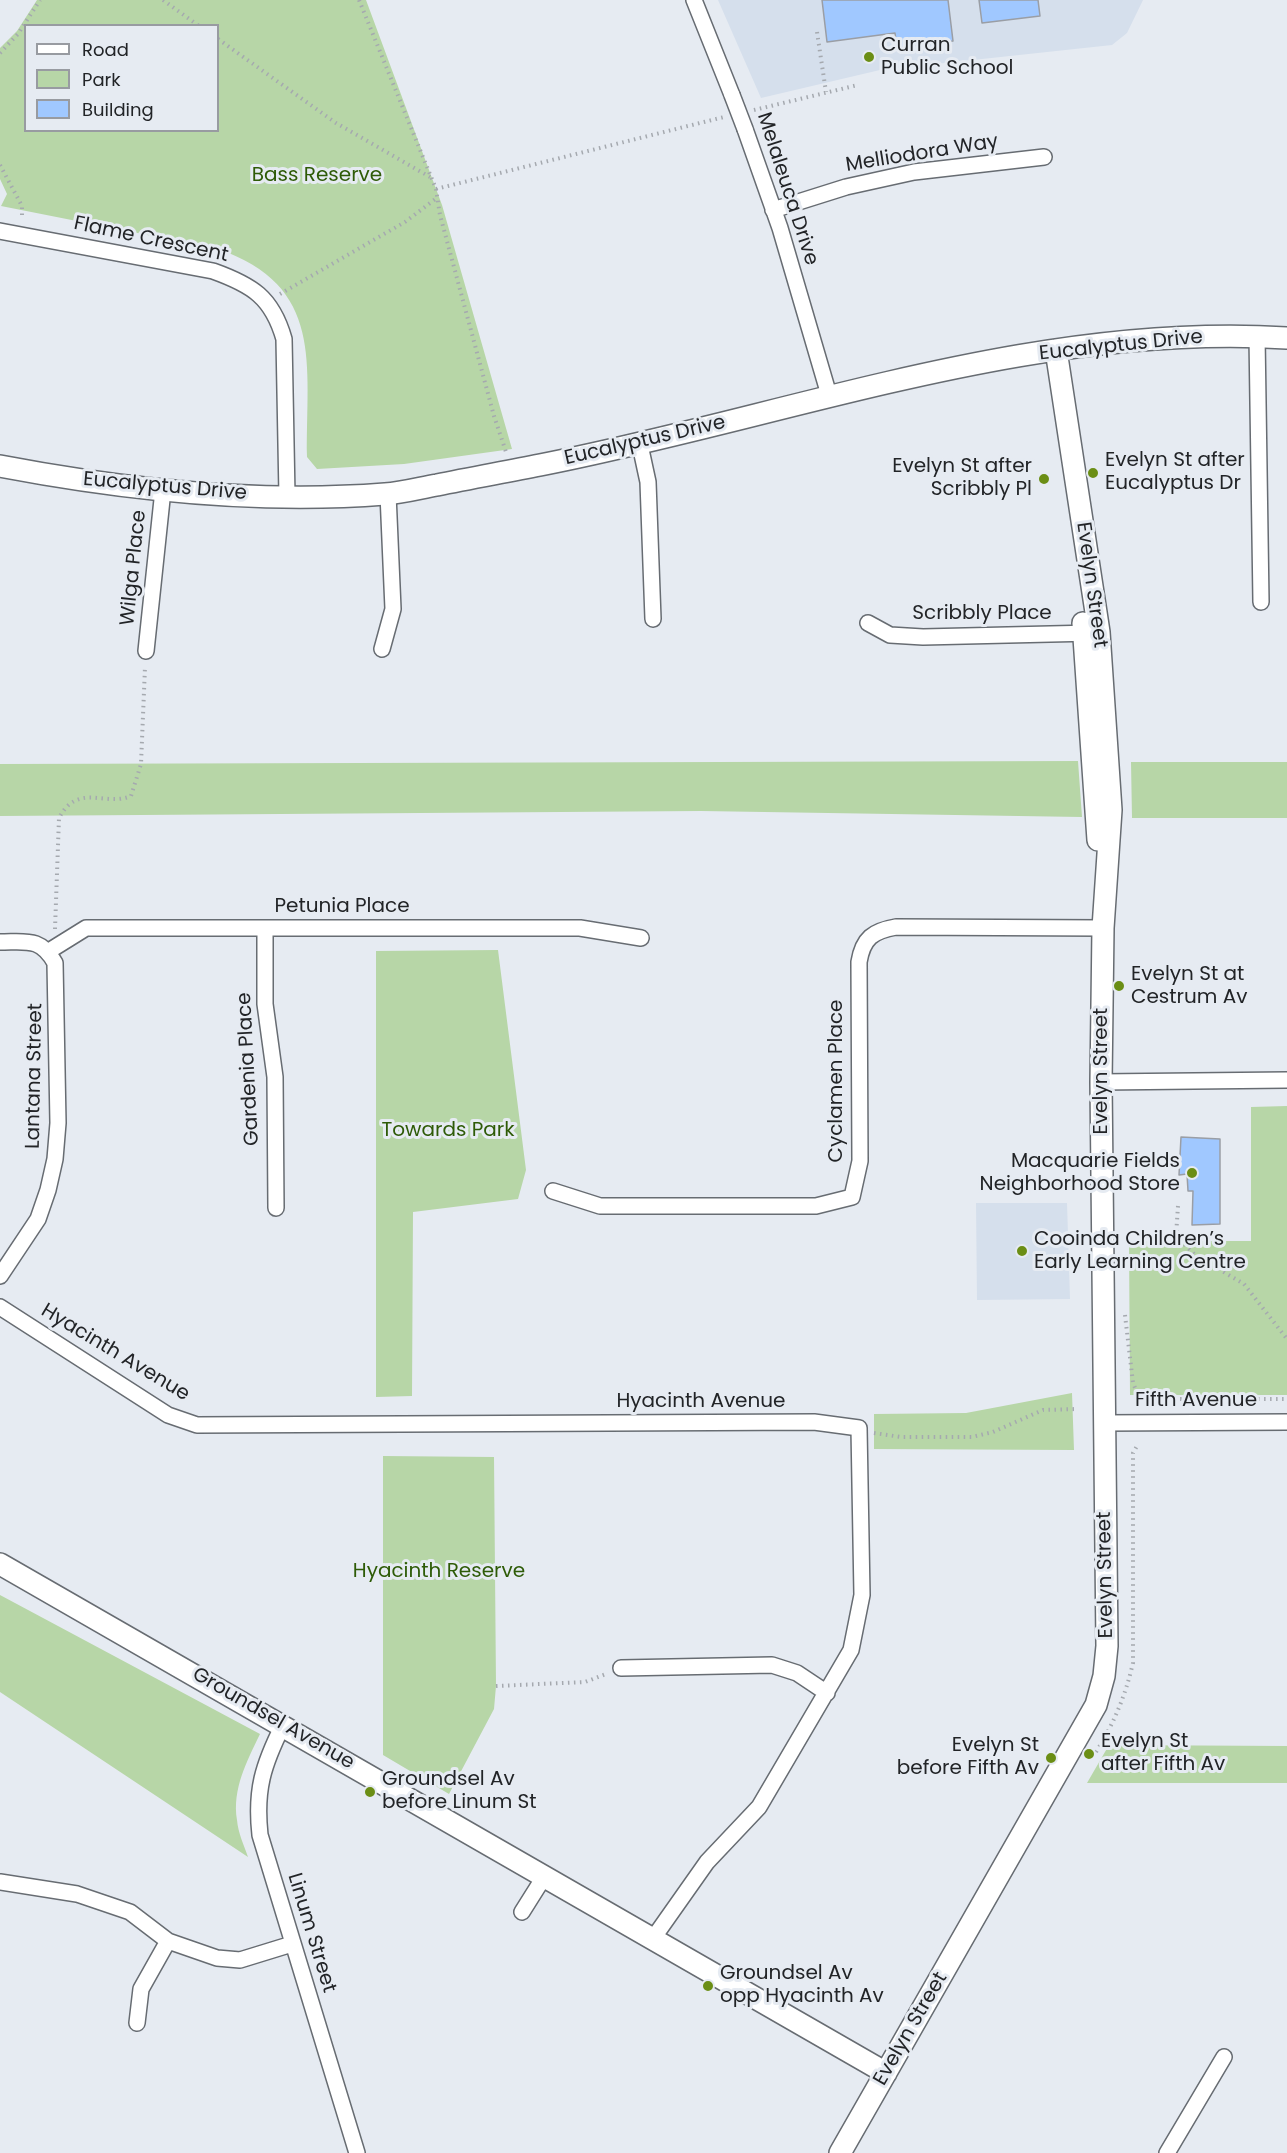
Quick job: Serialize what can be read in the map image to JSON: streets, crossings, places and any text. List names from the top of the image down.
{
  "streets": {
    "street": [
      "Melliodora Way",
      "Melaleuca Drive",
      "Flame Crescent",
      "Eucalyptus Drive",
      "Wilga Place",
      "Evelyn Street",
      "Scribbly Place",
      "Petunia Place",
      "Gardenia Place",
      "Lantana Street",
      "Cyclamen Place",
      "Hyacinth Avenue",
      "Fifth Avenue",
      "Groundsel Avenue",
      "Linum Street"
    ]
  },
  "crossings": [
    ["Melliodora Way", "Melaleuca Drive"],
    ["Melaleuca Drive", "Eucalyptus Drive"],
    ["Flame Crescent", "Eucalyptus Drive"],
    ["Eucalyptus Drive", "Wilga Place"],
    ["Eucalyptus Drive", "Evelyn Street"],
    ["Evelyn Street", "Scribbly Place"],
    ["Evelyn Street", "Cyclamen Place"],
    ["Evelyn Street", "Fifth Avenue"],
    ["Evelyn Street", "Groundsel Avenue"],
    ["Petunia Place", "Gardenia Place"],
    ["Petunia Place", "Lantana Street"],
    ["Groundsel Avenue", "Linum Street"]
  ],
  "parks": ["Bass Reserve", "Towards Park", "Hyacinth Reserve"],
  "places": [
    "Curran Public School",
    "Evelyn St after Eucalyptus Dr",
    "Evelyn St after Scribbly Pl",
    "Evelyn St at Cestrum Av",
    "Macquarie Fields Neighborhood Store",
    "Cooinda Children’s Early Learning Centre",
    "Evelyn St after Fifth Av",
    "Evelyn St before Fifth Av",
    "Groundsel Av before Linum St",
    "Groundsel Av opp Hyacinth Av"
  ],
  "legend": ["Road", "Park", "Building"]
}
